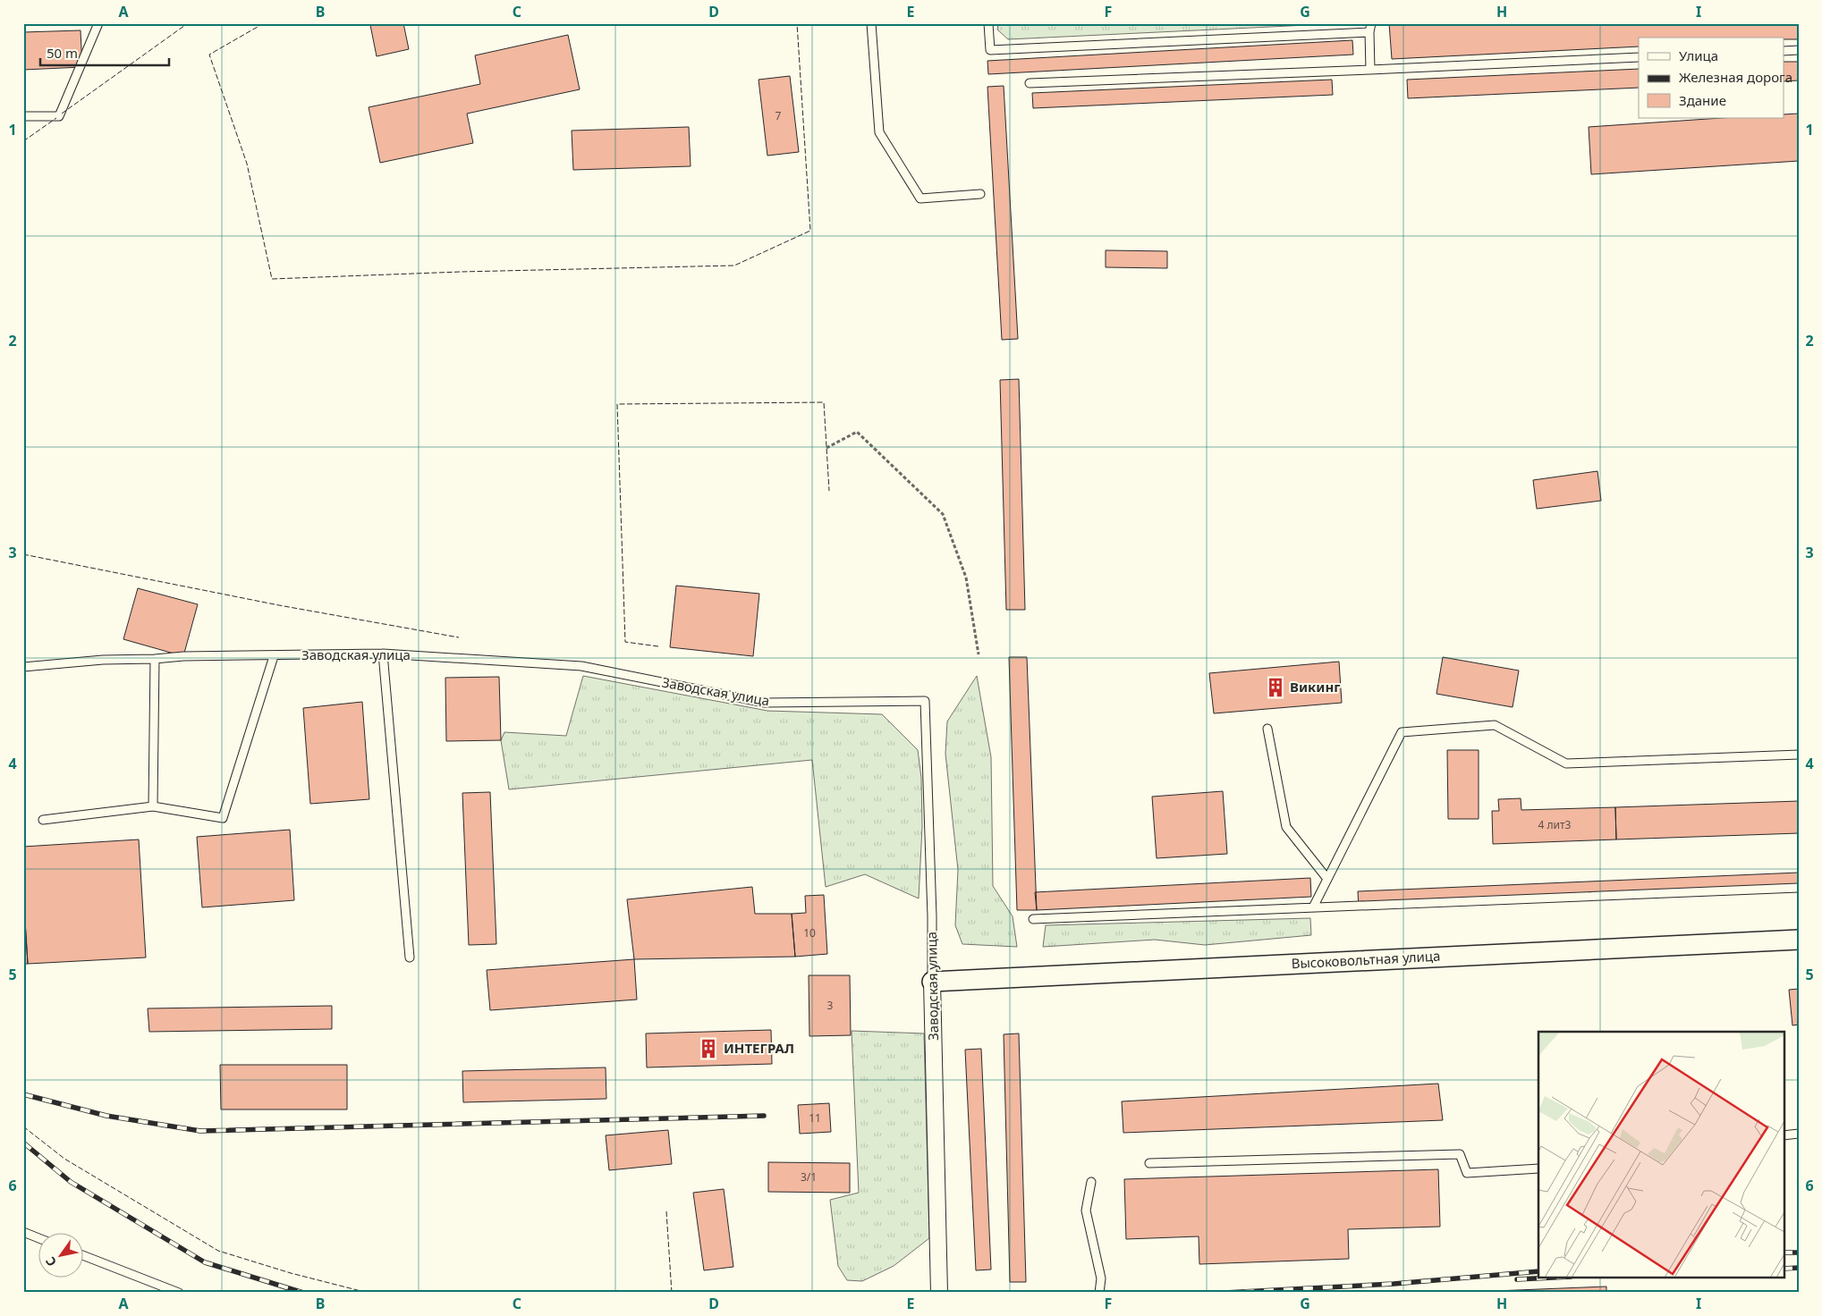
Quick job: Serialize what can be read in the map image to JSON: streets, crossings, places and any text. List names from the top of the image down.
{
  "streets": {
    "street": ["Заводская улица", "Высоковольтная улица"]
  },
  "crossings": [
    ["Заводская улица", "Высоковольтная улица"]
  ],
  "places": {
    "building": ["Викинг", "ИНТЕГРАЛ"]
  },
  "house_numbers": [
    "7",
    "4 лит3",
    "10",
    "3",
    "11",
    "3/1"
  ],
  "legend": ["Улица", "Железная дорога", "Здание"],
  "scale_bar": "50 m",
  "north": "bottom left",
  "grid": {
    "columns": [
      "A",
      "B",
      "C",
      "D",
      "E",
      "F",
      "G",
      "H",
      "I"
    ],
    "rows": [
      "1",
      "2",
      "3",
      "4",
      "5",
      "6"
    ]
  }
}
